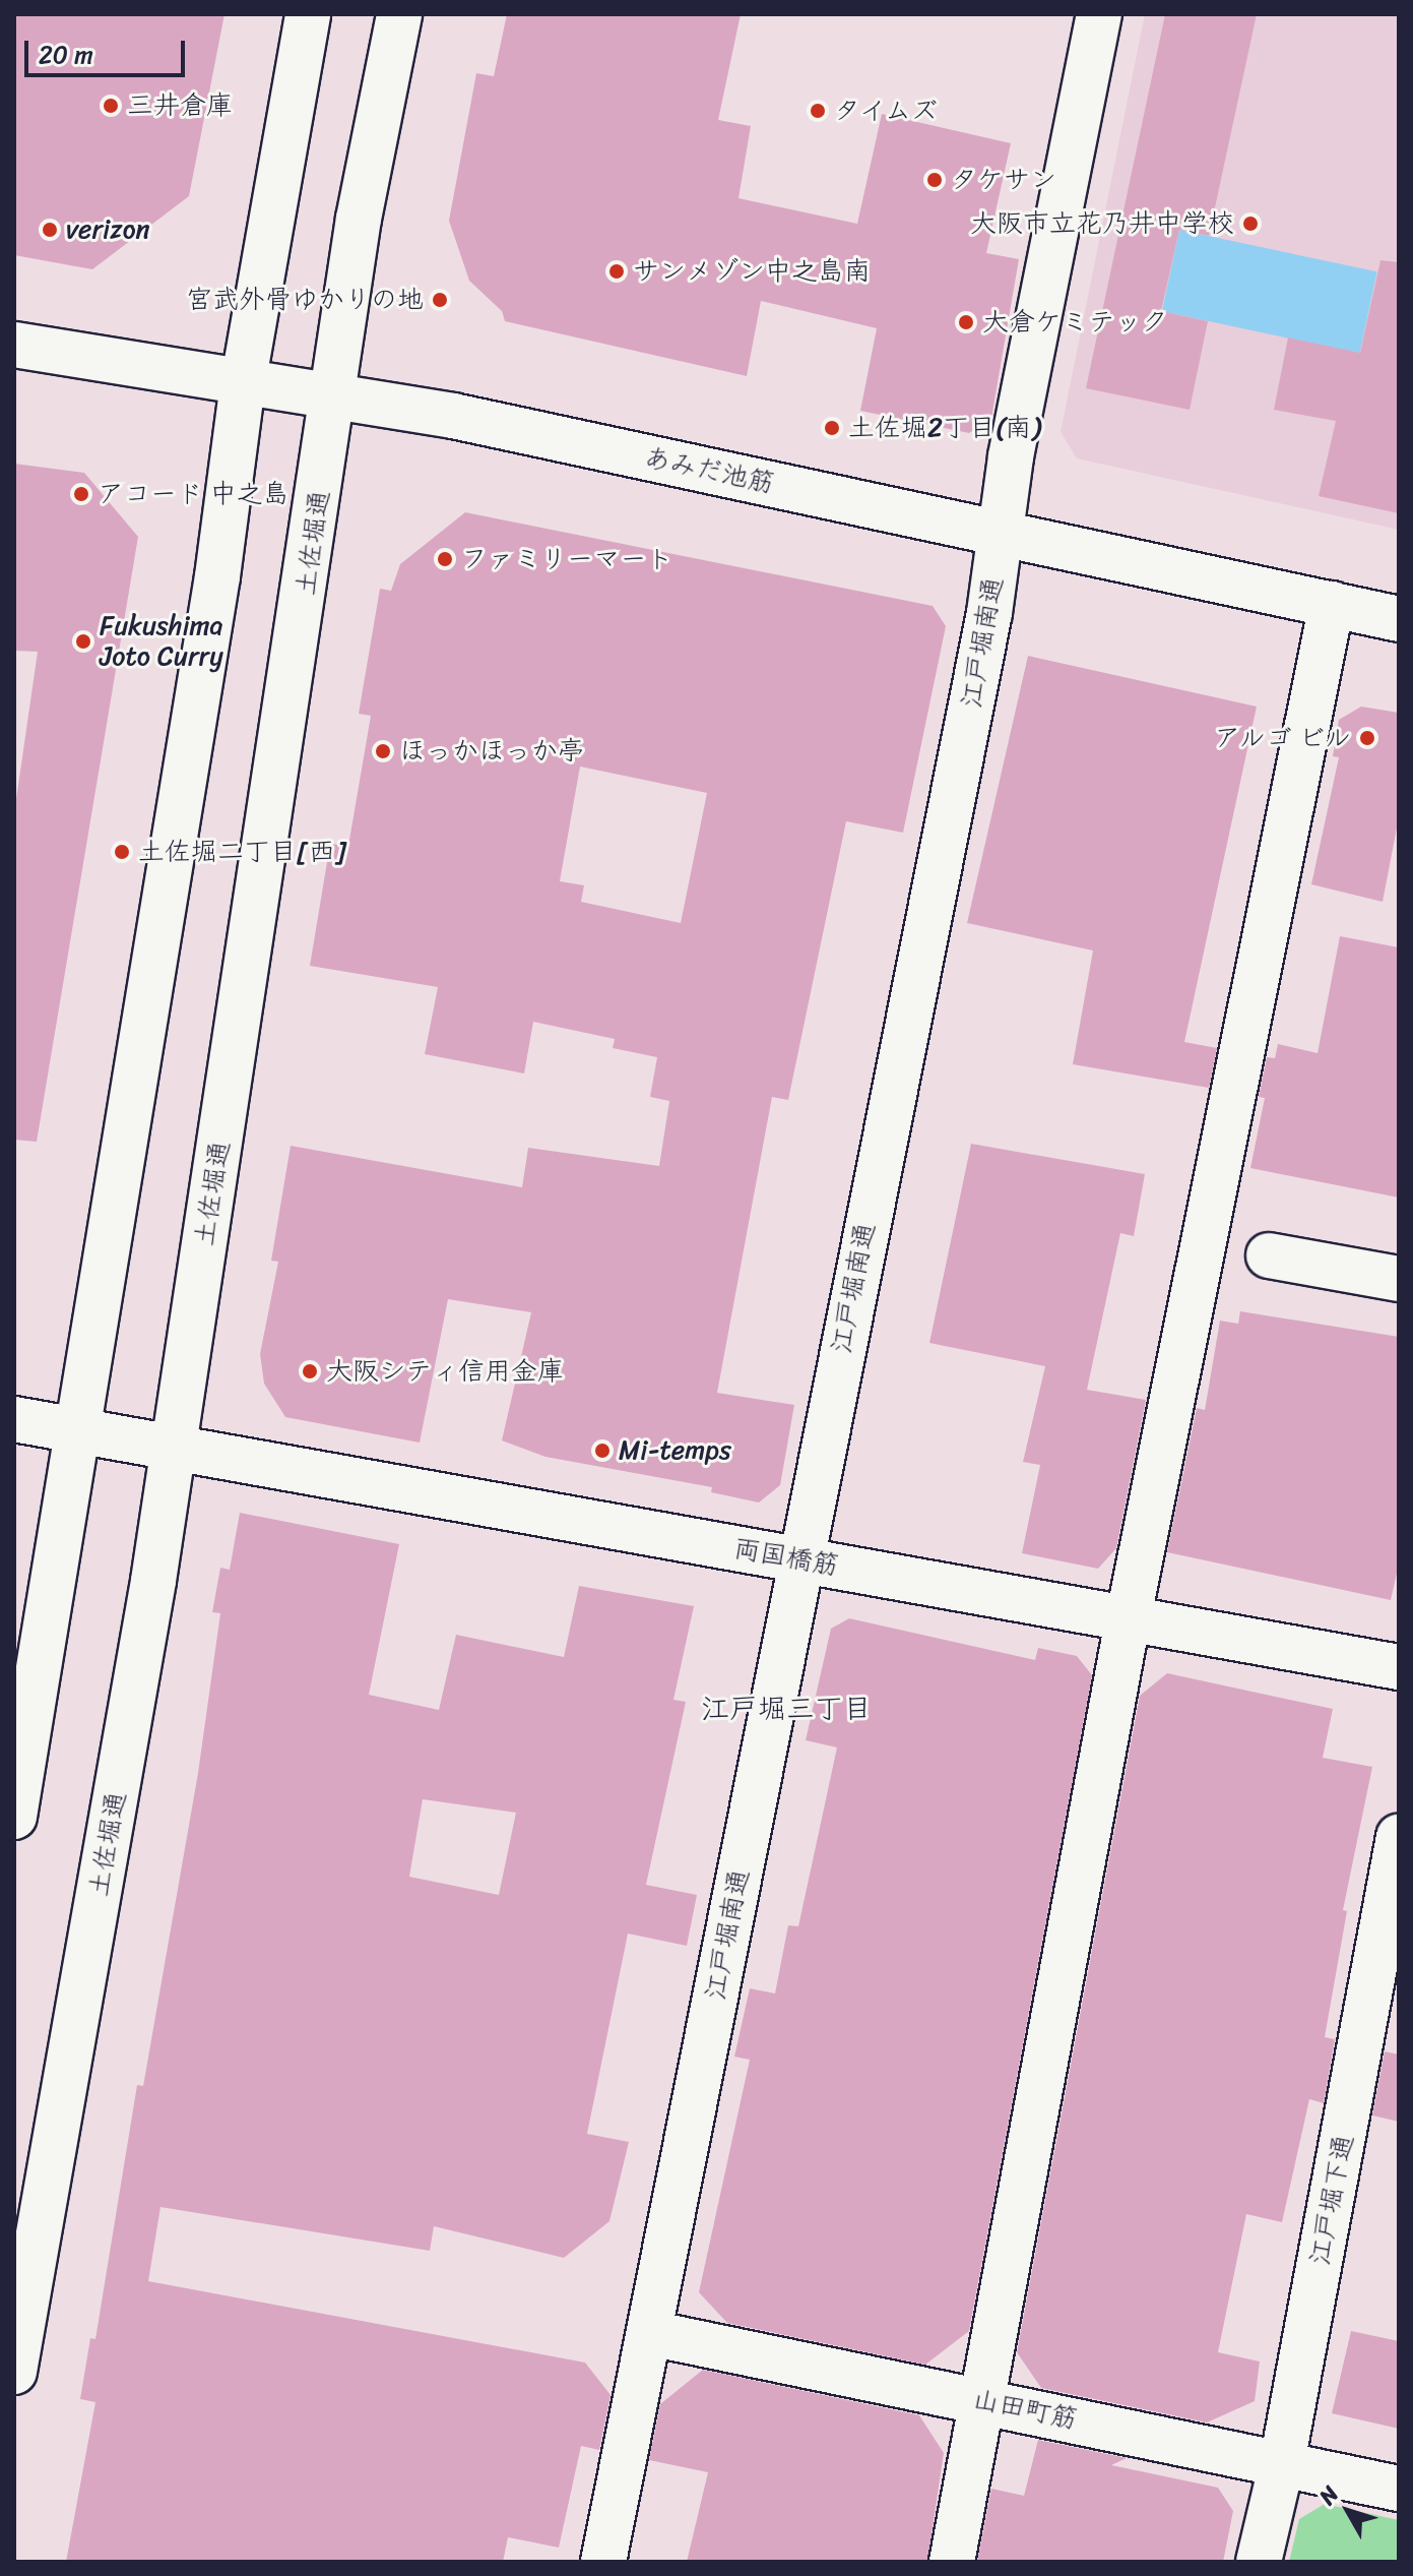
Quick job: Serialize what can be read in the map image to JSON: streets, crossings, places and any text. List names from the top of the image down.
{
  "streets": {
    "street": [
      "あみだ池筋",
      "土佐堀通",
      "江戸堀南通",
      "両国橋筋",
      "江戸堀下通",
      "山田町筋"
    ]
  },
  "crossings": [
    ["あみだ池筋", "土佐堀通"],
    ["あみだ池筋", "江戸堀南通"],
    ["土佐堀通", "両国橋筋"],
    ["江戸堀南通", "両国橋筋"],
    ["江戸堀南通", "山田町筋"],
    ["江戸堀下通", "山田町筋"]
  ],
  "districts": ["江戸堀三丁目"],
  "places": [
    "三井倉庫",
    "タイムズ",
    "タケサン",
    "大阪市立花乃井中学校",
    "verizon",
    "サンメゾン中之島南",
    "宮武外骨ゆかりの地",
    "大倉ケミテック",
    "土佐堀2丁目(南)",
    "アコード 中之島",
    "ファミリーマート",
    "Fukushima Joto Curry",
    "アルゴ ビル",
    "ほっかほっか亭",
    "土佐堀二丁目[西]",
    "大阪シティ信用金庫",
    "Mi-temps"
  ],
  "scale_bar": "20 m",
  "north": "top left"
}
